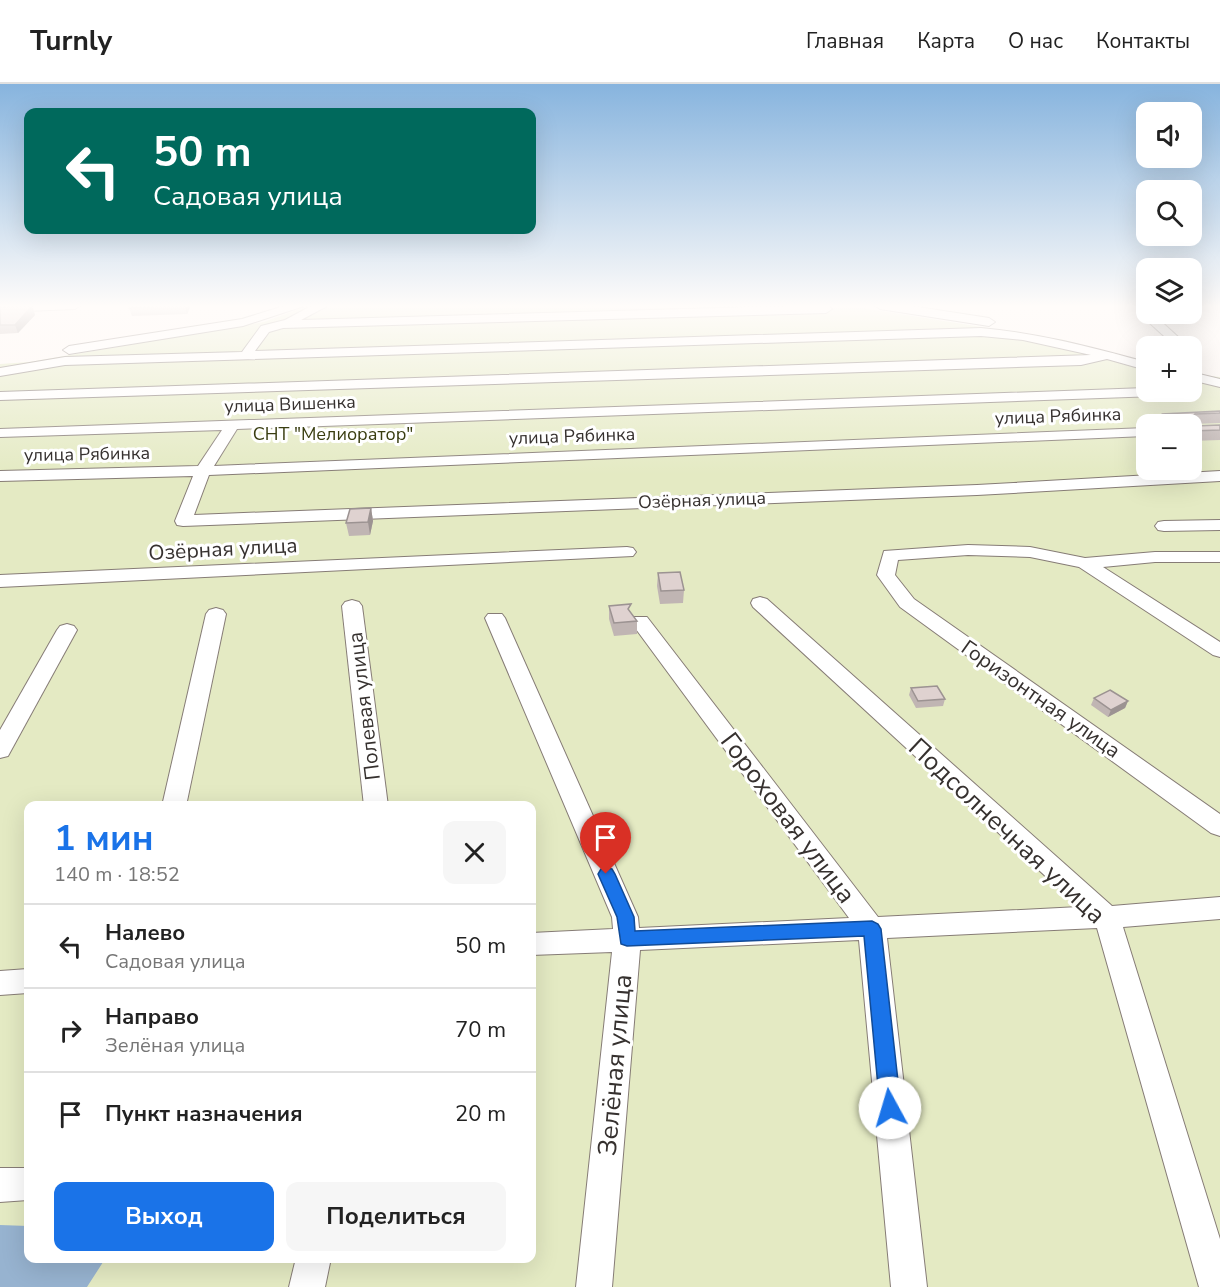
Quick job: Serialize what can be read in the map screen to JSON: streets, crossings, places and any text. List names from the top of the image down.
{
  "streets": {
    "street": [
      "улица Вишенка",
      "улица Рябинка",
      "Озёрная улица",
      "Горизонтная улица",
      "Полевая улица",
      "Гороховая улица",
      "Подсолнечная улица",
      "Зелёная улица"
    ]
  },
  "crossings": [
    ["улица Рябинка", "Озёрная улица"]
  ],
  "parks": ["СНТ \"Мелиоратор\""],
  "page": {
    "header": "Turnly",
    "nav": [
      "Главная",
      "Карта",
      "О нас",
      "Контакты"
    ],
    "map_buttons": ["+", "−"],
    "turn": ["50 m", "Садовая улица"],
    "heading": ["1 мин", "140 m · 18:52"],
    "list": [
      {
        "name": "Налево",
        "note": "Садовая улица",
        "value": "50 m"
      },
      {
        "name": "Направо",
        "note": "Зелёная улица",
        "value": "70 m"
      },
      {
        "name": "Пункт назначения",
        "value": "20 m"
      }
    ],
    "buttons": ["Выход", "Поделиться"]
  }
}
